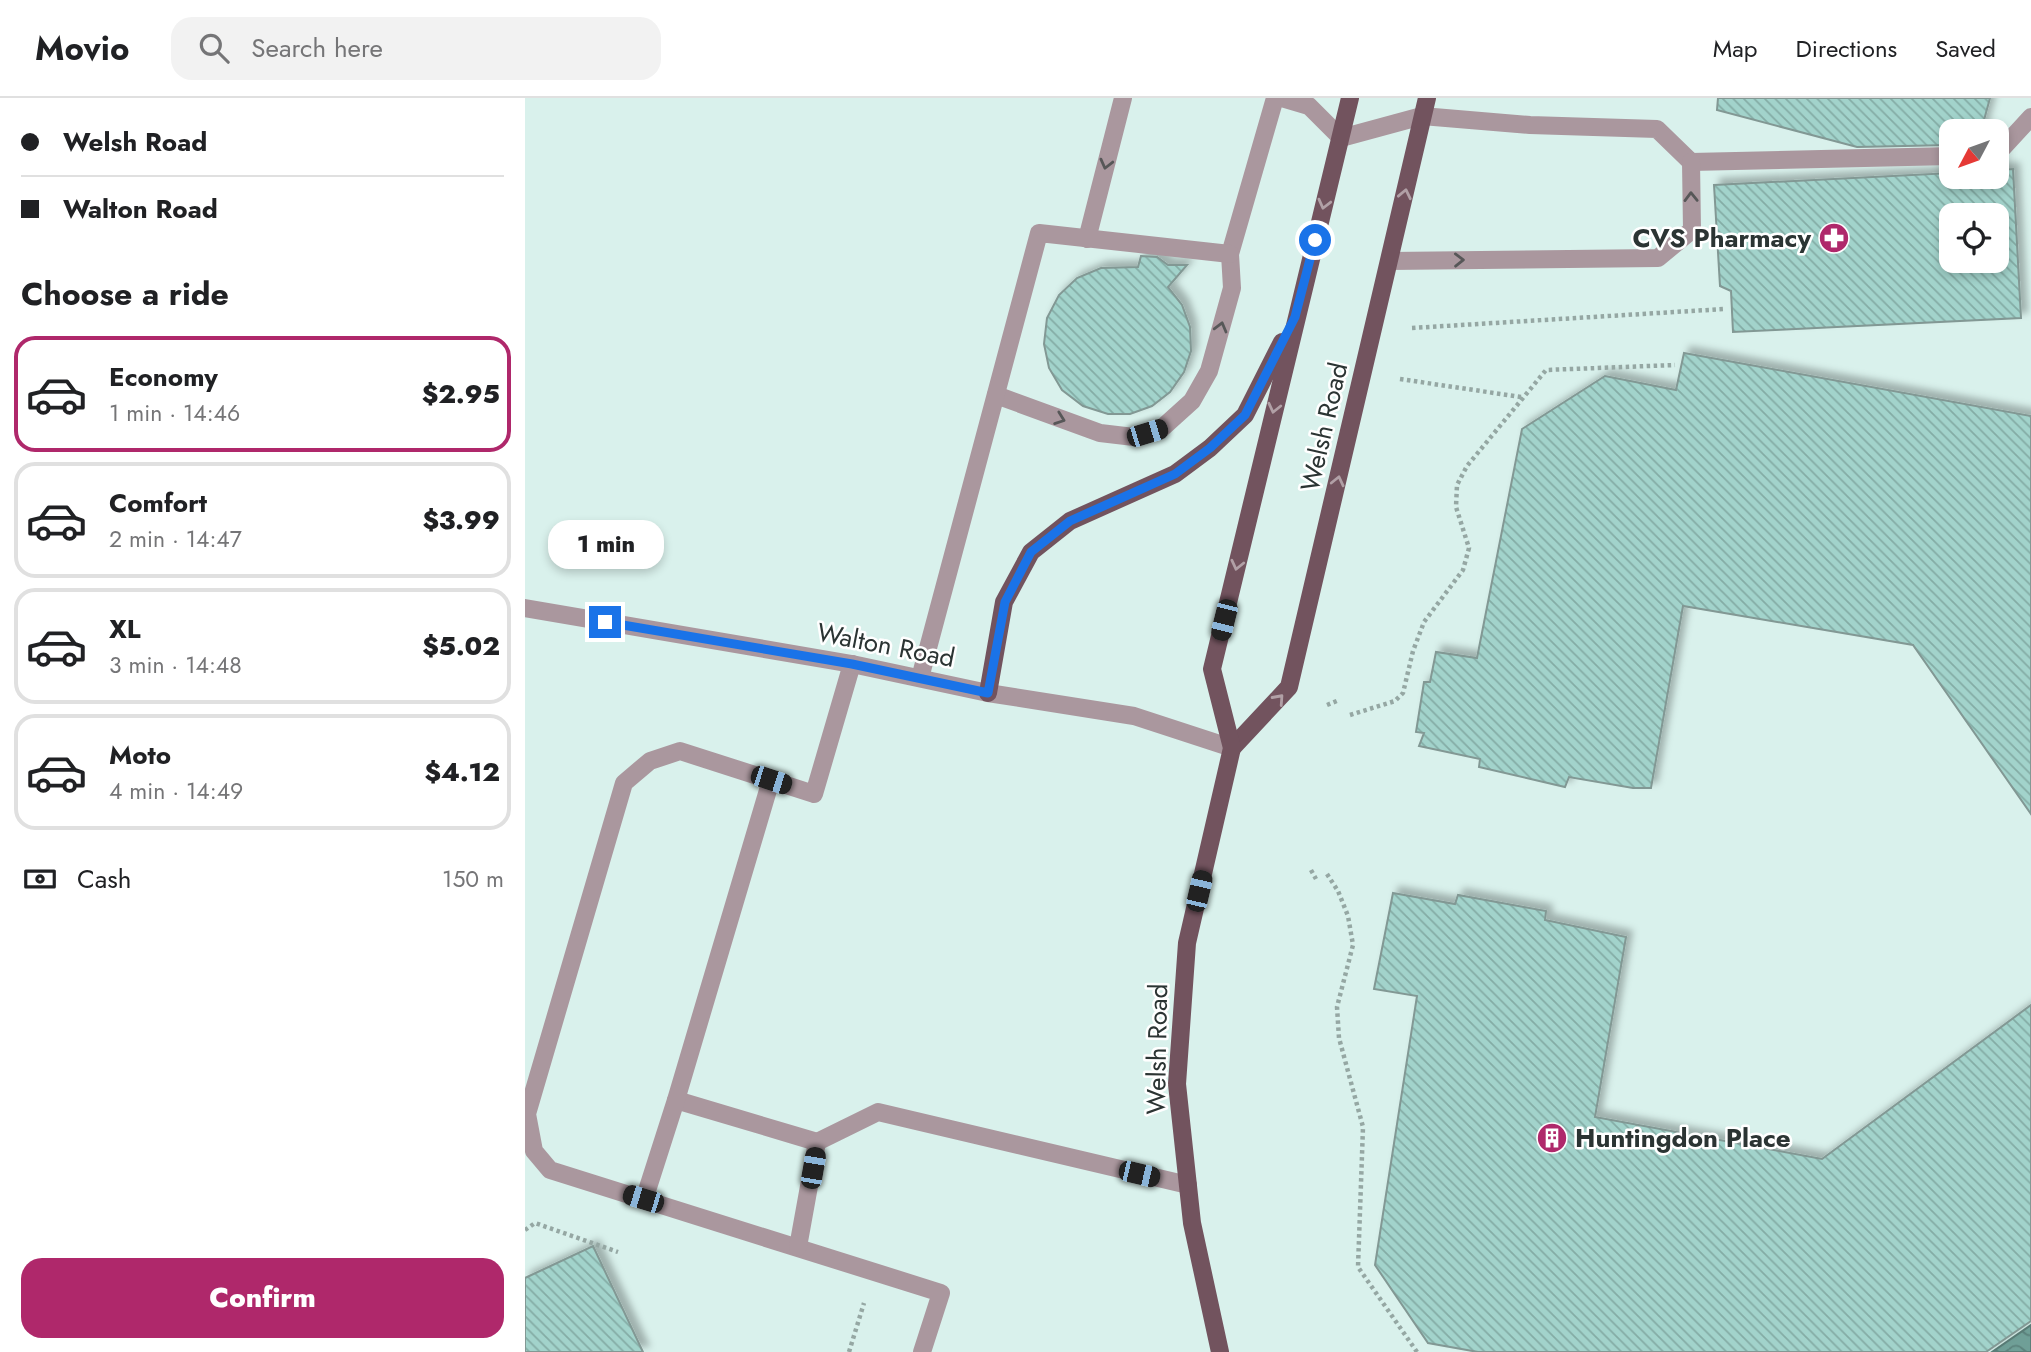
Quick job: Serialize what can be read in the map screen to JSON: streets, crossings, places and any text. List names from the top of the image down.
{
  "streets": {
    "main road": ["Welsh Road"],
    "street": ["Walton Road"]
  },
  "crossings": [
    ["Welsh Road", "Walton Road"]
  ],
  "places": {
    "pharmacy": ["CVS Pharmacy"],
    "building": ["Huntingdon Place"]
  },
  "north": "bottom left",
  "page": {
    "header": "Movio",
    "search": "Search here",
    "nav": ["Map", "Directions", "Saved"],
    "banner": ["Welsh Road", "Walton Road"],
    "heading": "Choose a ride",
    "list": [
      {
        "name": "Economy",
        "note": "1 min · 14:46",
        "value": "$2.95"
      },
      {
        "name": "Comfort",
        "note": "2 min · 14:47",
        "value": "$3.99"
      },
      {
        "name": "XL",
        "note": "3 min · 14:48",
        "value": "$5.02"
      },
      {
        "name": "Moto",
        "note": "4 min · 14:49",
        "value": "$4.12"
      }
    ],
    "bubble": "1 min",
    "pay": ["Cash", "150 m"],
    "buttons": "Confirm"
  }
}
